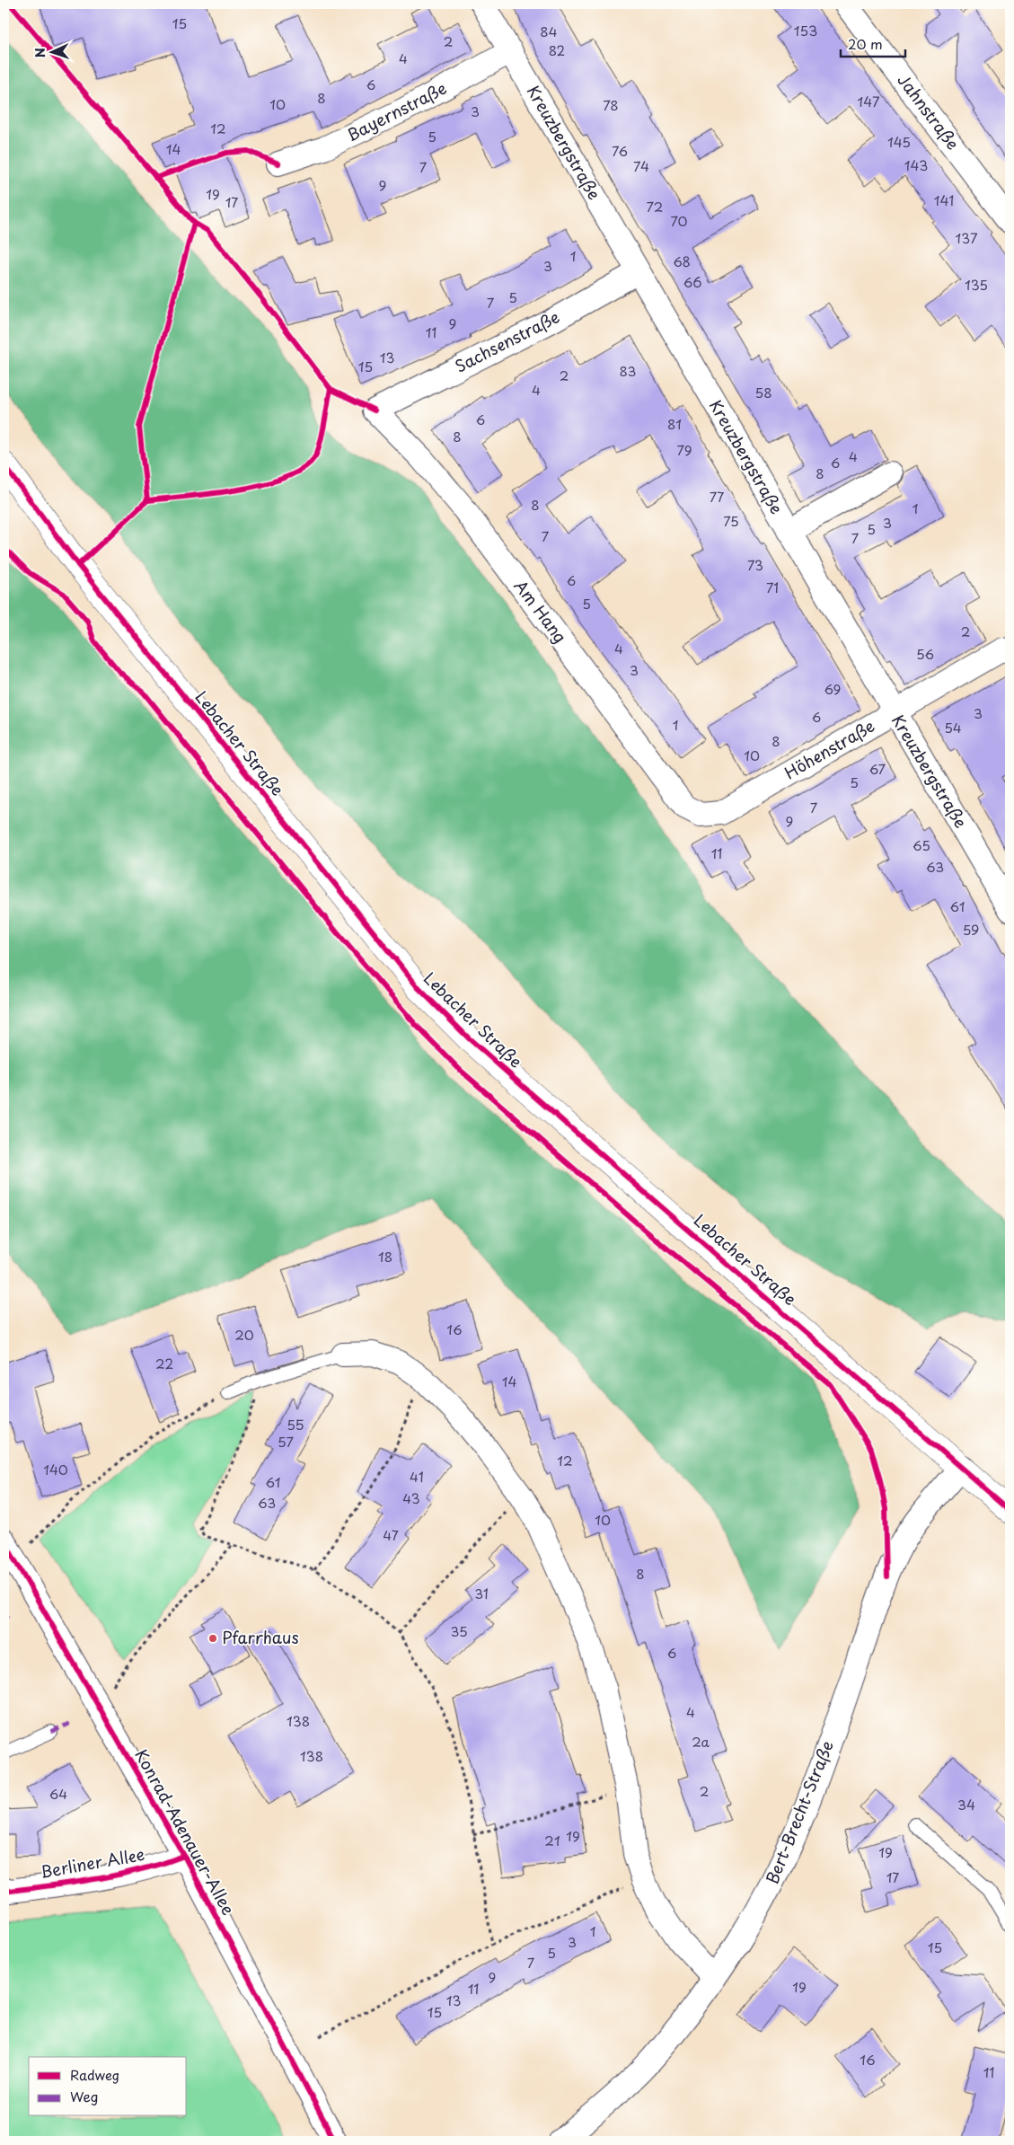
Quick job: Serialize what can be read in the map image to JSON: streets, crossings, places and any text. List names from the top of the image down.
{
  "streets": {
    "main road": ["Lebacher Straße"],
    "street": [
      "Bayernstraße",
      "Jahnstraße",
      "Kreuzbergstraße",
      "Sachsenstraße",
      "Am Hang",
      "Höhenstraße",
      "Bert-Brecht-Straße",
      "Konrad-Adenauer-Allee",
      "Berliner Allee"
    ]
  },
  "crossings": [
    ["Bayernstraße", "Kreuzbergstraße"],
    ["Kreuzbergstraße", "Sachsenstraße"],
    ["Kreuzbergstraße", "Höhenstraße"],
    ["Sachsenstraße", "Am Hang"],
    ["Am Hang", "Höhenstraße"],
    ["Lebacher Straße", "Bert-Brecht-Straße"],
    ["Konrad-Adenauer-Allee", "Berliner Allee"]
  ],
  "places": ["Pfarrhaus"],
  "house_numbers": [
    "15",
    "153",
    "84",
    "2",
    "82",
    "4",
    "6",
    "8",
    "147",
    "10",
    "78",
    "3",
    "12",
    "5",
    "145",
    "14",
    "76",
    "143",
    "74",
    "7",
    "9",
    "19",
    "141",
    "17",
    "72",
    "70",
    "137",
    "1",
    "68",
    "3",
    "66",
    "135",
    "5",
    "7",
    "9",
    "11",
    "13",
    "15",
    "83",
    "2",
    "4",
    "58",
    "6",
    "81",
    "8",
    "79",
    "4",
    "6",
    "8",
    "77",
    "8",
    "1",
    "75",
    "3",
    "5",
    "7",
    "7",
    "73",
    "6",
    "71",
    "5",
    "2",
    "4",
    "56",
    "3",
    "69",
    "3",
    "6",
    "1",
    "54",
    "8",
    "10",
    "67",
    "5",
    "7",
    "9",
    "65",
    "11",
    "63",
    "61",
    "59",
    "18",
    "16",
    "20",
    "22",
    "14",
    "55",
    "57",
    "12",
    "140",
    "41",
    "61",
    "43",
    "63",
    "10",
    "47",
    "8",
    "31",
    "35",
    "6",
    "4",
    "138",
    "2a",
    "138",
    "2",
    "64",
    "34",
    "19",
    "21",
    "19",
    "17",
    "1",
    "3",
    "15",
    "5",
    "7",
    "9",
    "19",
    "11",
    "13",
    "15",
    "16",
    "11"
  ],
  "legend": ["Radweg", "Weg"],
  "scale_bar": "20 m",
  "north": "left"
}
